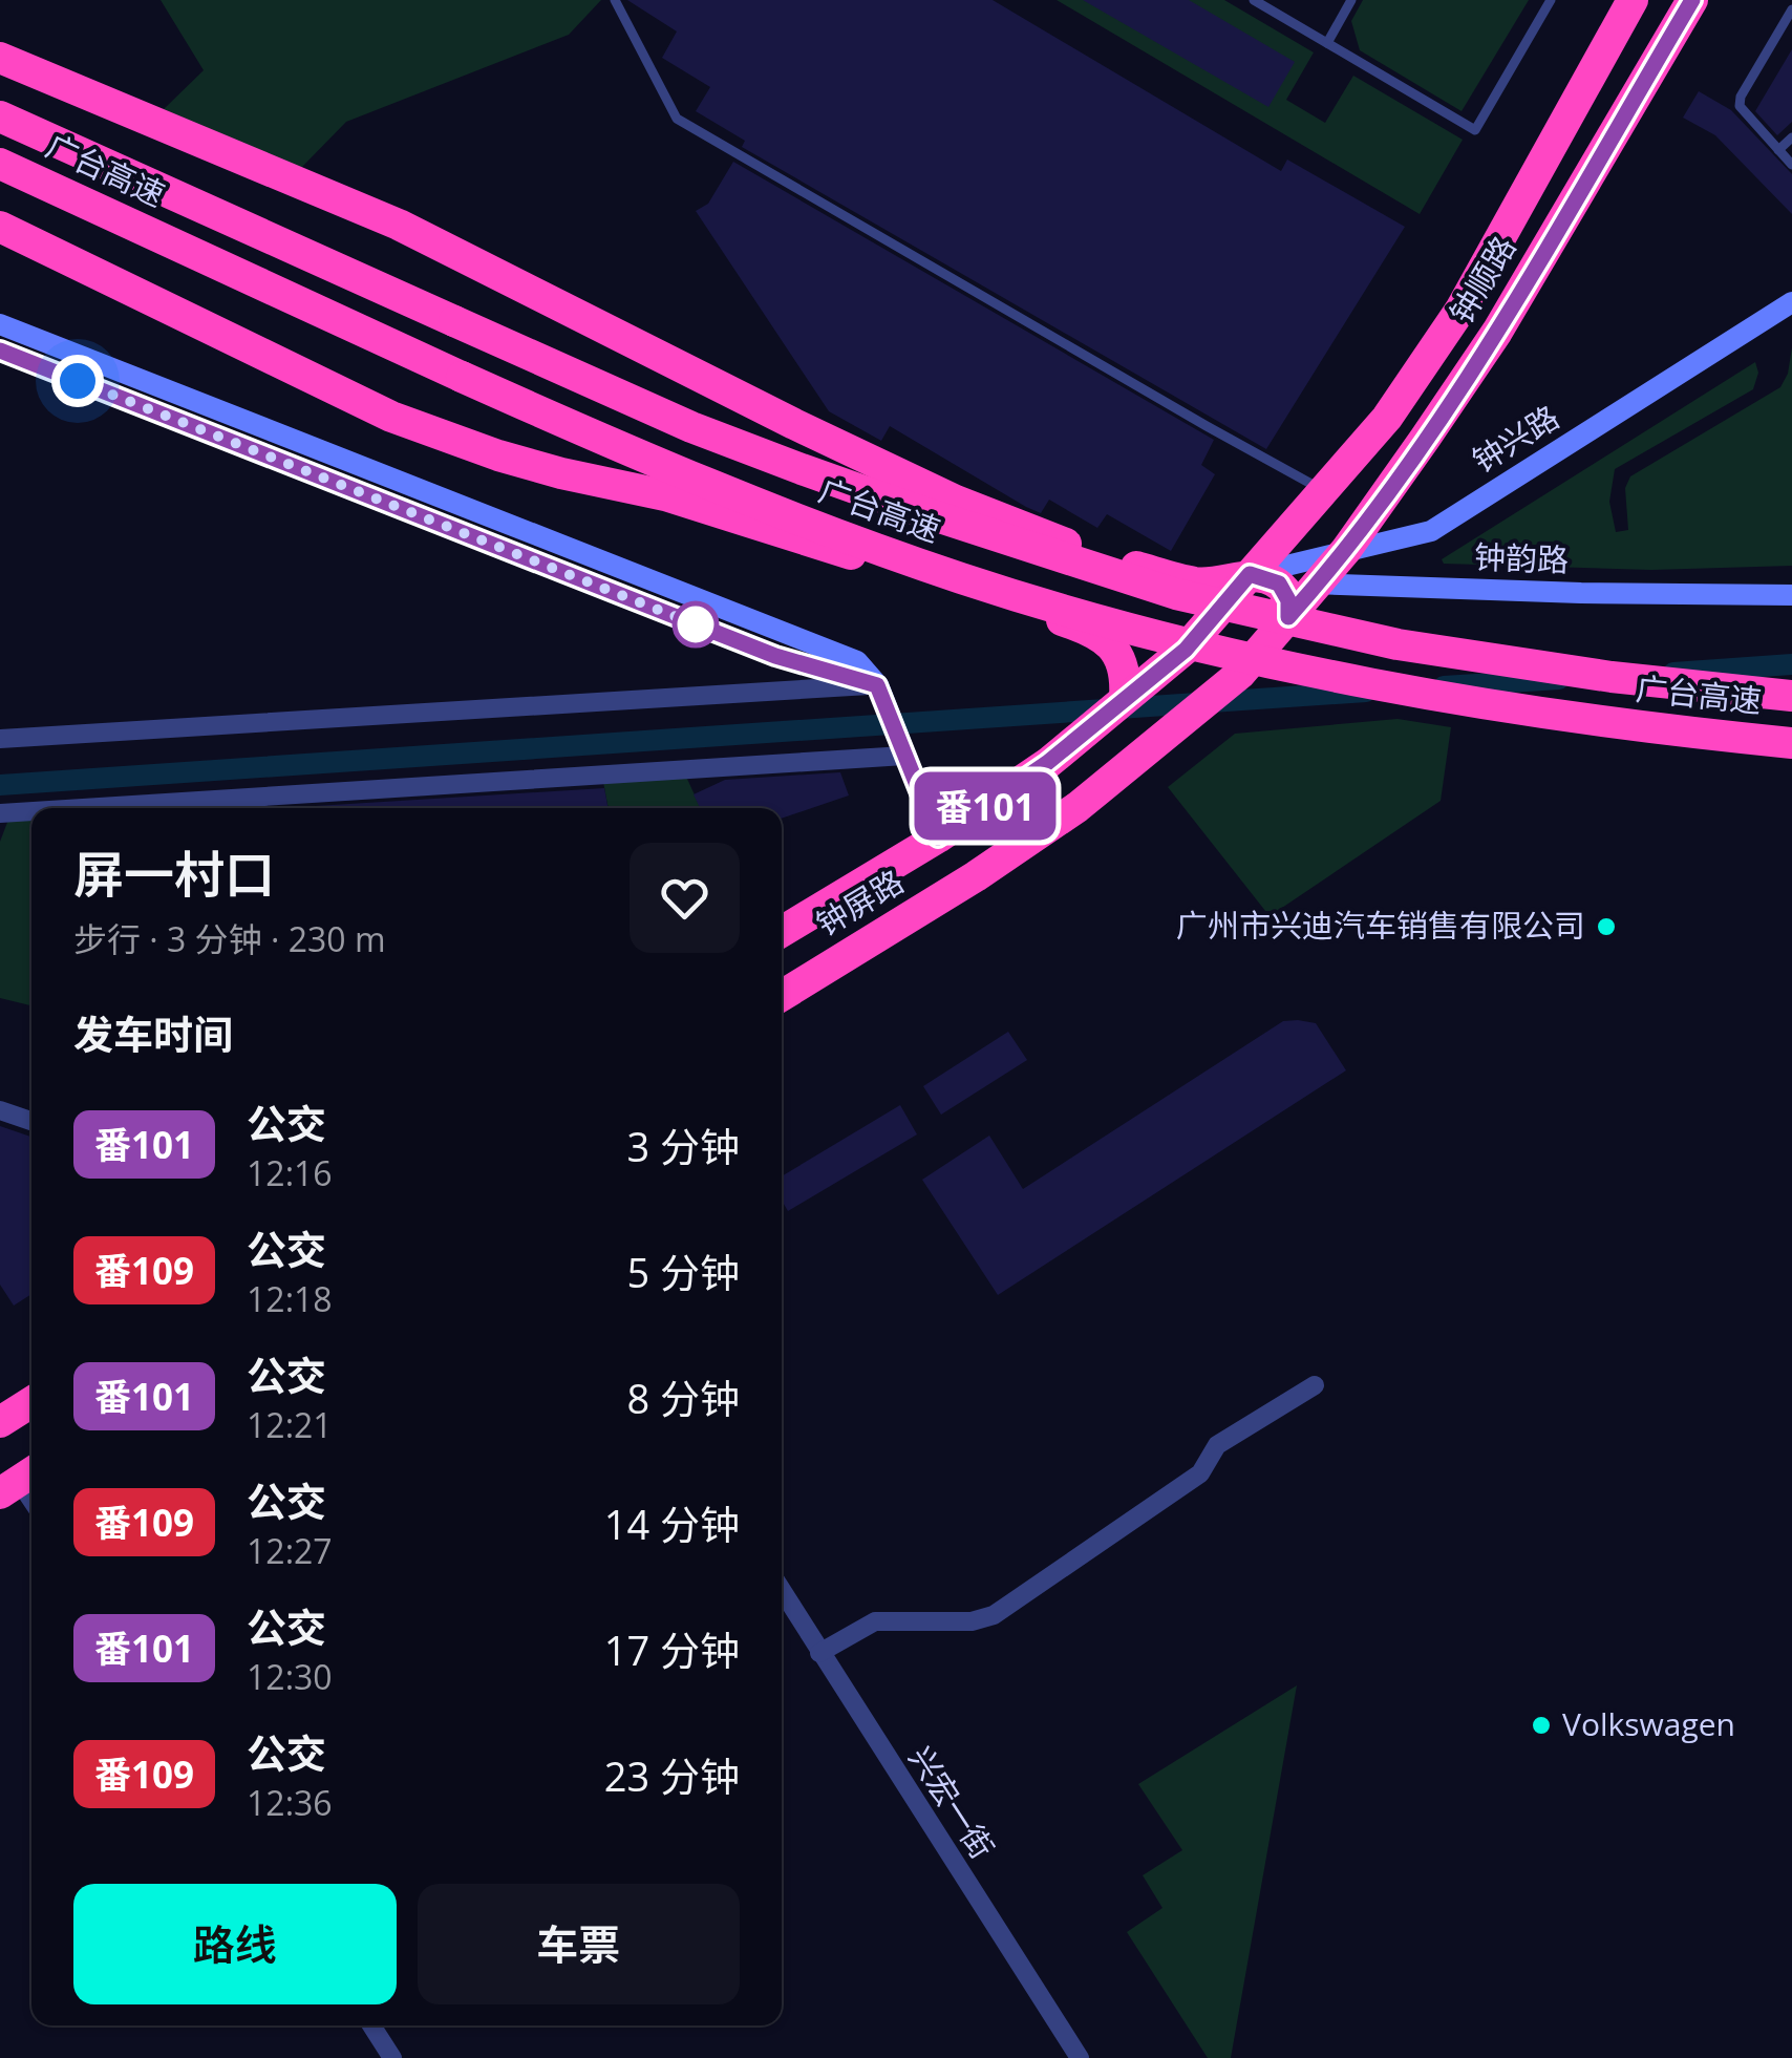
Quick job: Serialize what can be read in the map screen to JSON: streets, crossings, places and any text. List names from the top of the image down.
{
  "streets": {
    "highway": ["广台高速", "钟顺路", "钟屏路"],
    "street": ["钟兴路", "钟韵路", "兴宏一街"]
  },
  "crossings": [
    ["钟顺路", "钟兴路"],
    ["钟顺路", "钟韵路"],
    ["钟顺路", "钟屏路"],
    ["钟兴路", "钟韵路"],
    ["钟兴路", "钟屏路"],
    ["钟韵路", "钟屏路"]
  ],
  "places": ["广州市兴迪汽车销售有限公司", "Volkswagen"],
  "lines": ["bus line 番101"],
  "page": {
    "on_map": "番101",
    "heading": [
      ["屏一村口", "步行 · 3 分钟 · 230 m"],
      "发车时间"
    ],
    "list": [
      {
        "mark": "番101",
        "name": "公交",
        "note": "12:16",
        "value": "3 分钟"
      },
      {
        "mark": "番109",
        "name": "公交",
        "note": "12:18",
        "value": "5 分钟"
      },
      {
        "mark": "番101",
        "name": "公交",
        "note": "12:21",
        "value": "8 分钟"
      },
      {
        "mark": "番109",
        "name": "公交",
        "note": "12:27",
        "value": "14 分钟"
      },
      {
        "mark": "番101",
        "name": "公交",
        "note": "12:30",
        "value": "17 分钟"
      },
      {
        "mark": "番109",
        "name": "公交",
        "note": "12:36",
        "value": "23 分钟"
      }
    ],
    "buttons": ["路线", "车票"]
  }
}
